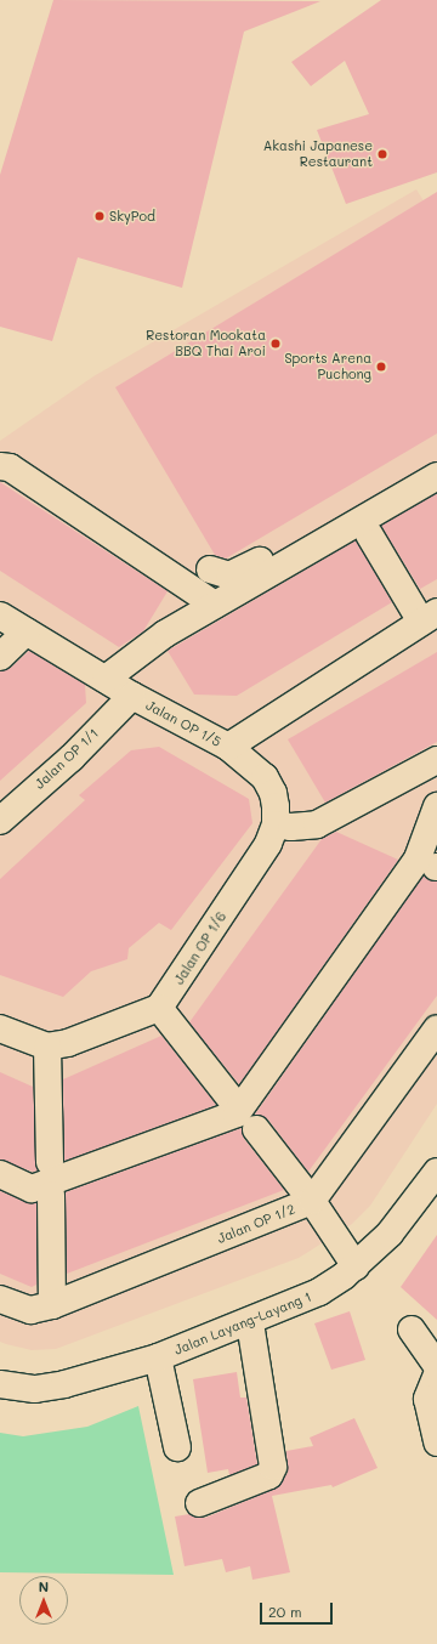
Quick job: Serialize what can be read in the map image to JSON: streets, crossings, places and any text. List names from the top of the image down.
{
  "streets": {
    "street": [
      "Jalan OP 1/5",
      "Jalan OP 1/1",
      "Jalan OP 1/6",
      "Jalan OP 1/2",
      "Jalan Layang-Layang 1"
    ]
  },
  "crossings": [
    ["Jalan OP 1/5", "Jalan OP 1/1"],
    ["Jalan OP 1/5", "Jalan OP 1/6"]
  ],
  "places": [
    "Akashi Japanese Restaurant",
    "SkyPod",
    "Restoran Mookata BBQ Thai Aroi",
    "Sports Arena Puchong"
  ],
  "scale_bar": "20 m",
  "north": "top"
}
